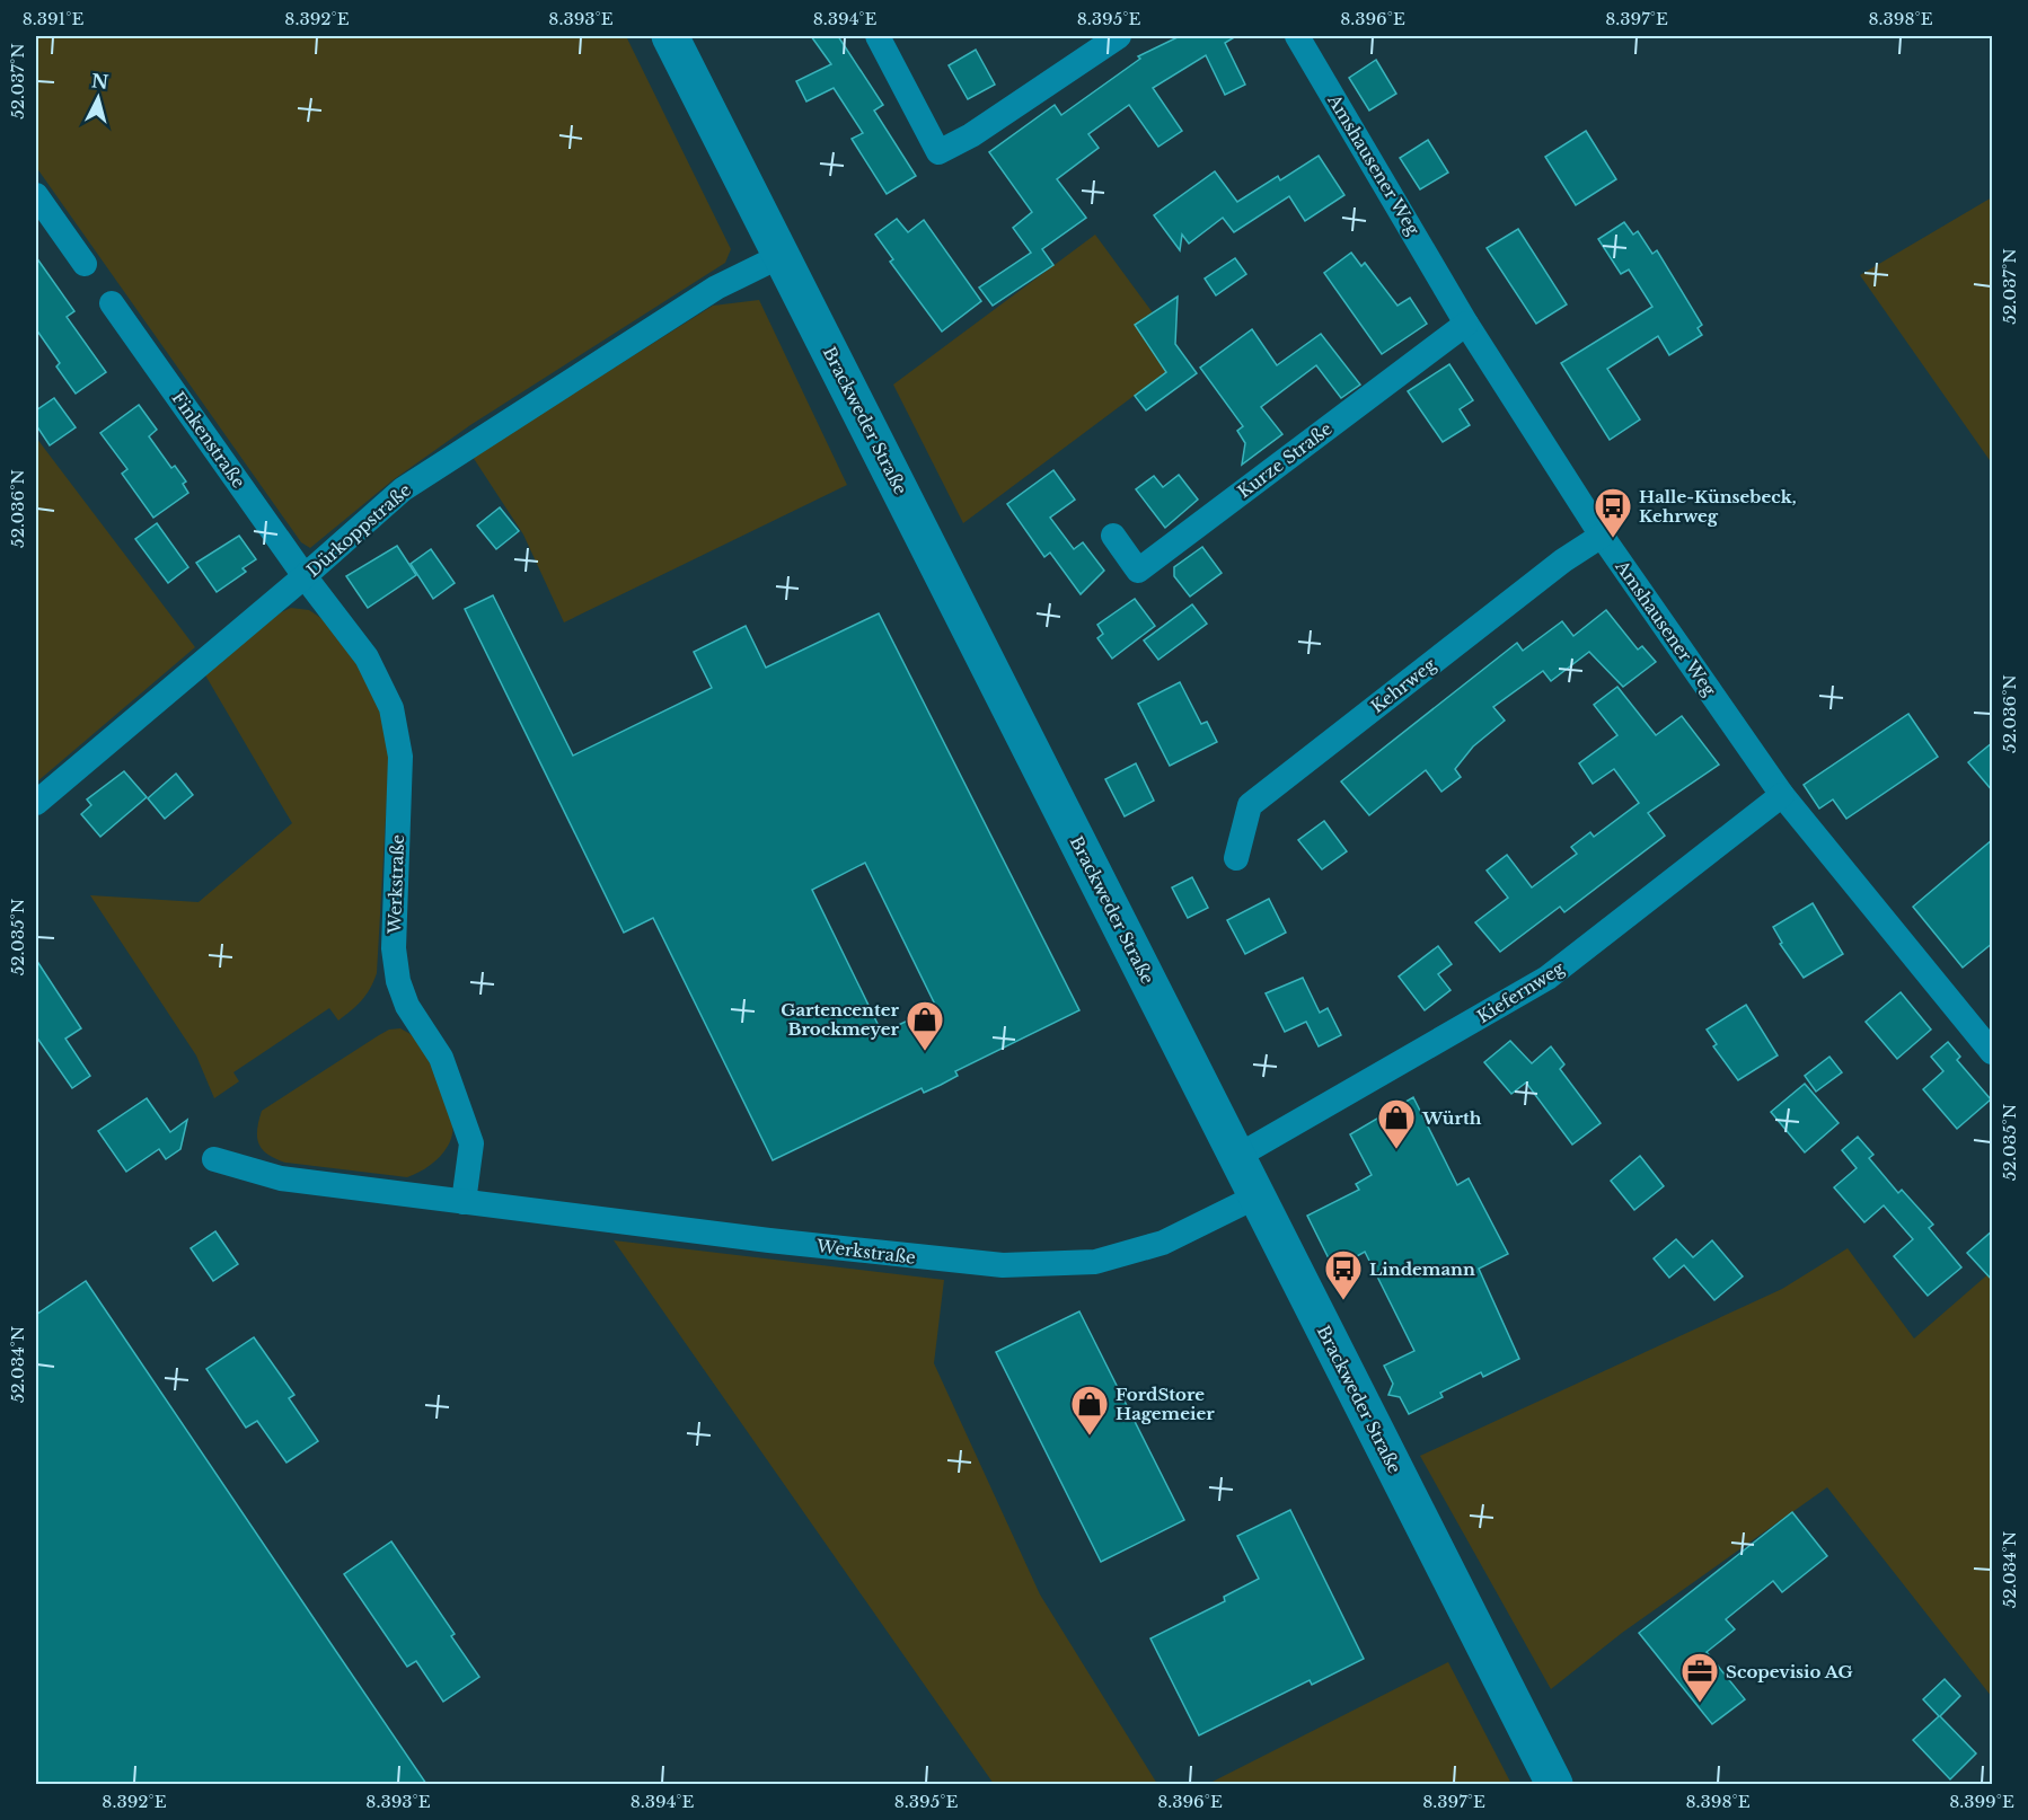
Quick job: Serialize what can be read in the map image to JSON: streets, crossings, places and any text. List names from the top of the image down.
{
  "streets": {
    "street": [
      "Amshausener Weg",
      "Brackweder Straße",
      "Finkenstraße",
      "Kurze Straße",
      "Dürkoppstraße",
      "Kehrweg",
      "Werkstraße",
      "Kiefernweg"
    ]
  },
  "crossings": [
    ["Amshausener Weg", "Kurze Straße"],
    ["Amshausener Weg", "Kehrweg"],
    ["Amshausener Weg", "Kiefernweg"],
    ["Brackweder Straße", "Dürkoppstraße"],
    ["Brackweder Straße", "Werkstraße"],
    ["Brackweder Straße", "Kiefernweg"],
    ["Finkenstraße", "Dürkoppstraße"],
    ["Finkenstraße", "Werkstraße"],
    ["Dürkoppstraße", "Werkstraße"]
  ],
  "places": {
    "bus stop": ["Halle-Künsebeck, Kehrweg", "Lindemann"],
    "shop": ["Gartencenter Brockmeyer", "Würth", "FordStore Hagemeier"],
    "office": ["Scopevisio AG"]
  },
  "north": "top",
  "coordinates": [
    "8.391°E",
    "8.392°E",
    "8.393°E",
    "8.394°E",
    "8.395°E",
    "8.396°E",
    "8.397°E",
    "8.398°E",
    "52.037°N",
    "52.036°N",
    "52.035°N",
    "52.034°N",
    "8.399°E"
  ]
}
